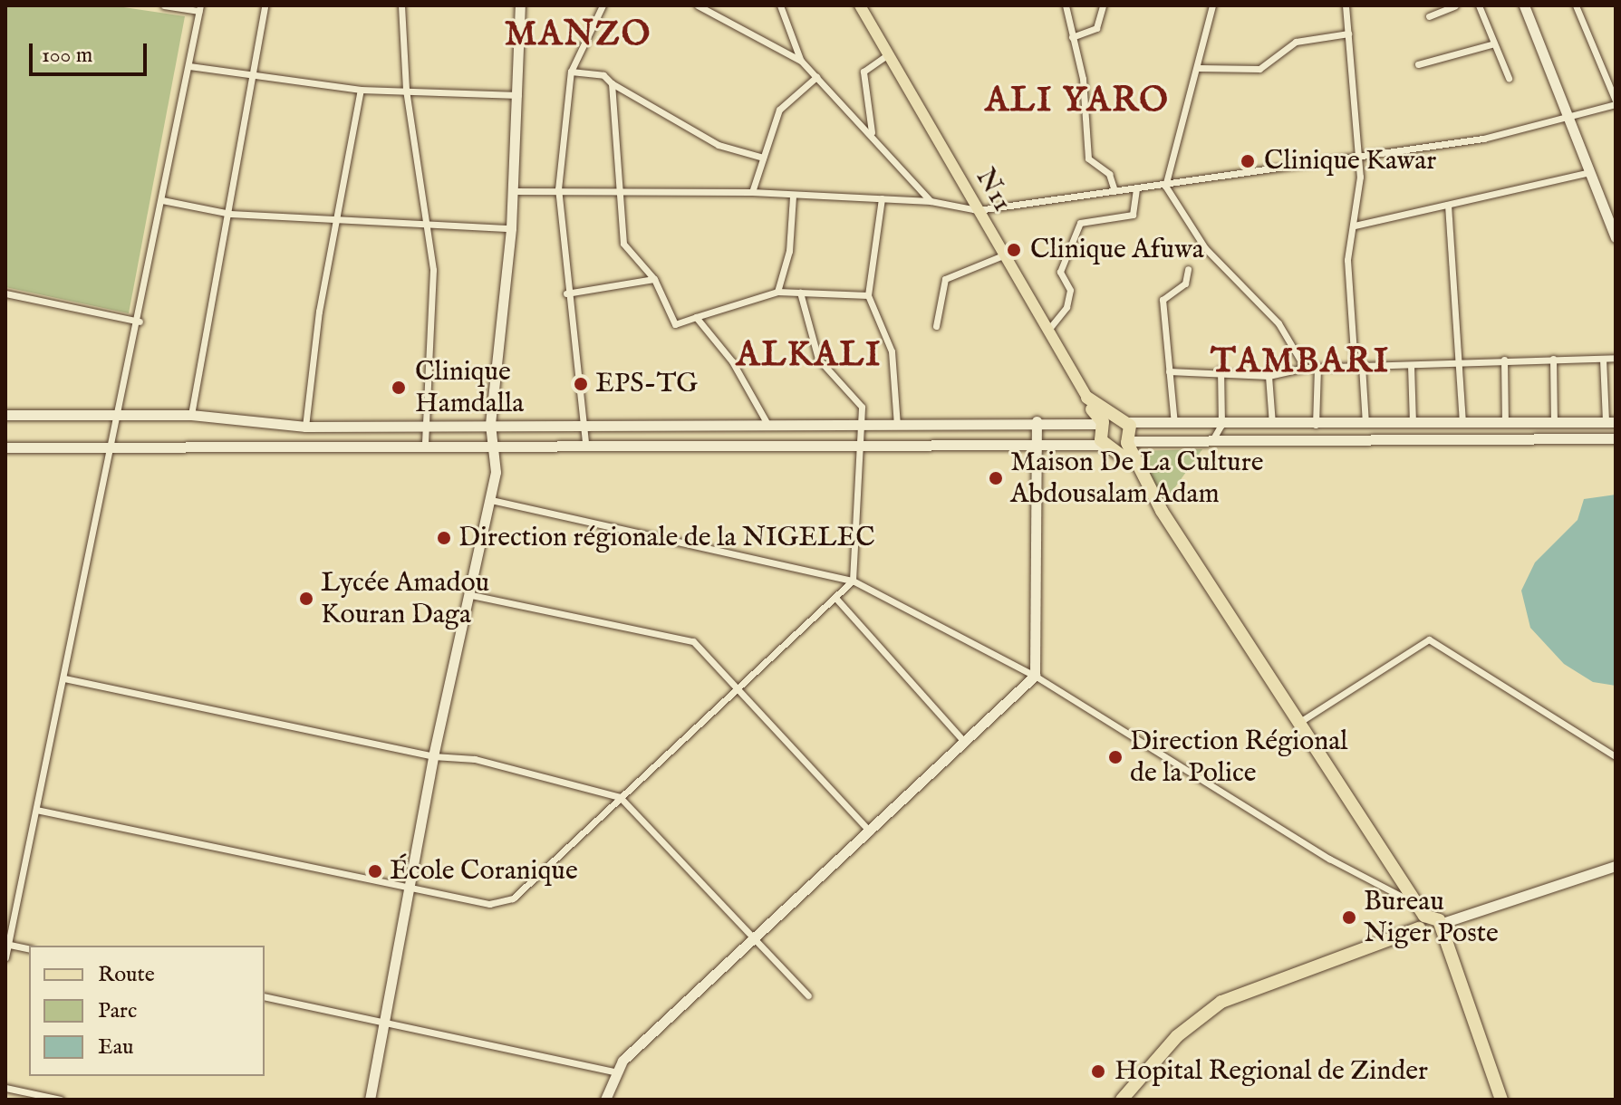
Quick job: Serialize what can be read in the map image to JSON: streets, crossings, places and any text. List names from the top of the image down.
{
  "streets": {
    "main road": ["N11"]
  },
  "districts": [
    "MANZO",
    "ALI YARO",
    "ALKALI",
    "TAMBARI"
  ],
  "places": [
    "Clinique Kawar",
    "Clinique Afuwa",
    "EPS-TG",
    "Clinique Hamdalla",
    "Maison De La Culture Abdousalam Adam",
    "Direction régionale de la NIGELEC",
    "Lycée Amadou Kouran Daga",
    "Direction Régional de la Police",
    "École Coranique",
    "Bureau Niger Poste",
    "Hopital Regional de Zinder"
  ],
  "legend": ["Route", "Parc", "Eau"],
  "scale_bar": "100 m"
}
